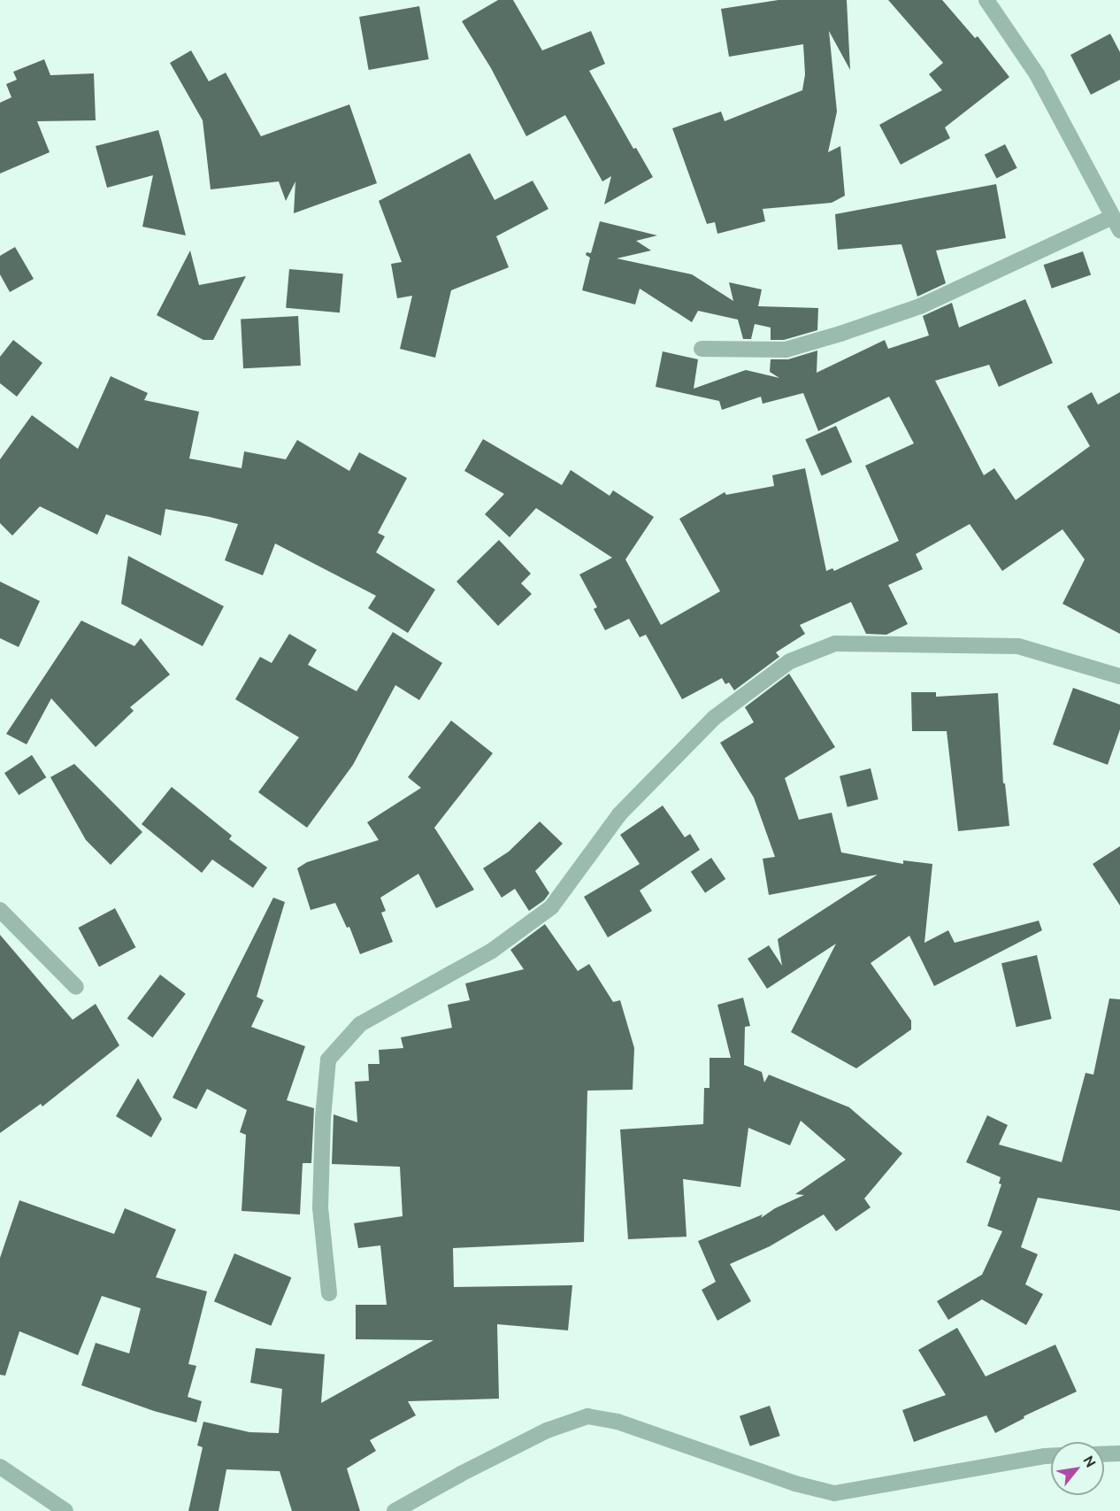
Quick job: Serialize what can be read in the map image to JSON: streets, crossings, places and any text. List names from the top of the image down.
{
  "north": "top right"
}
